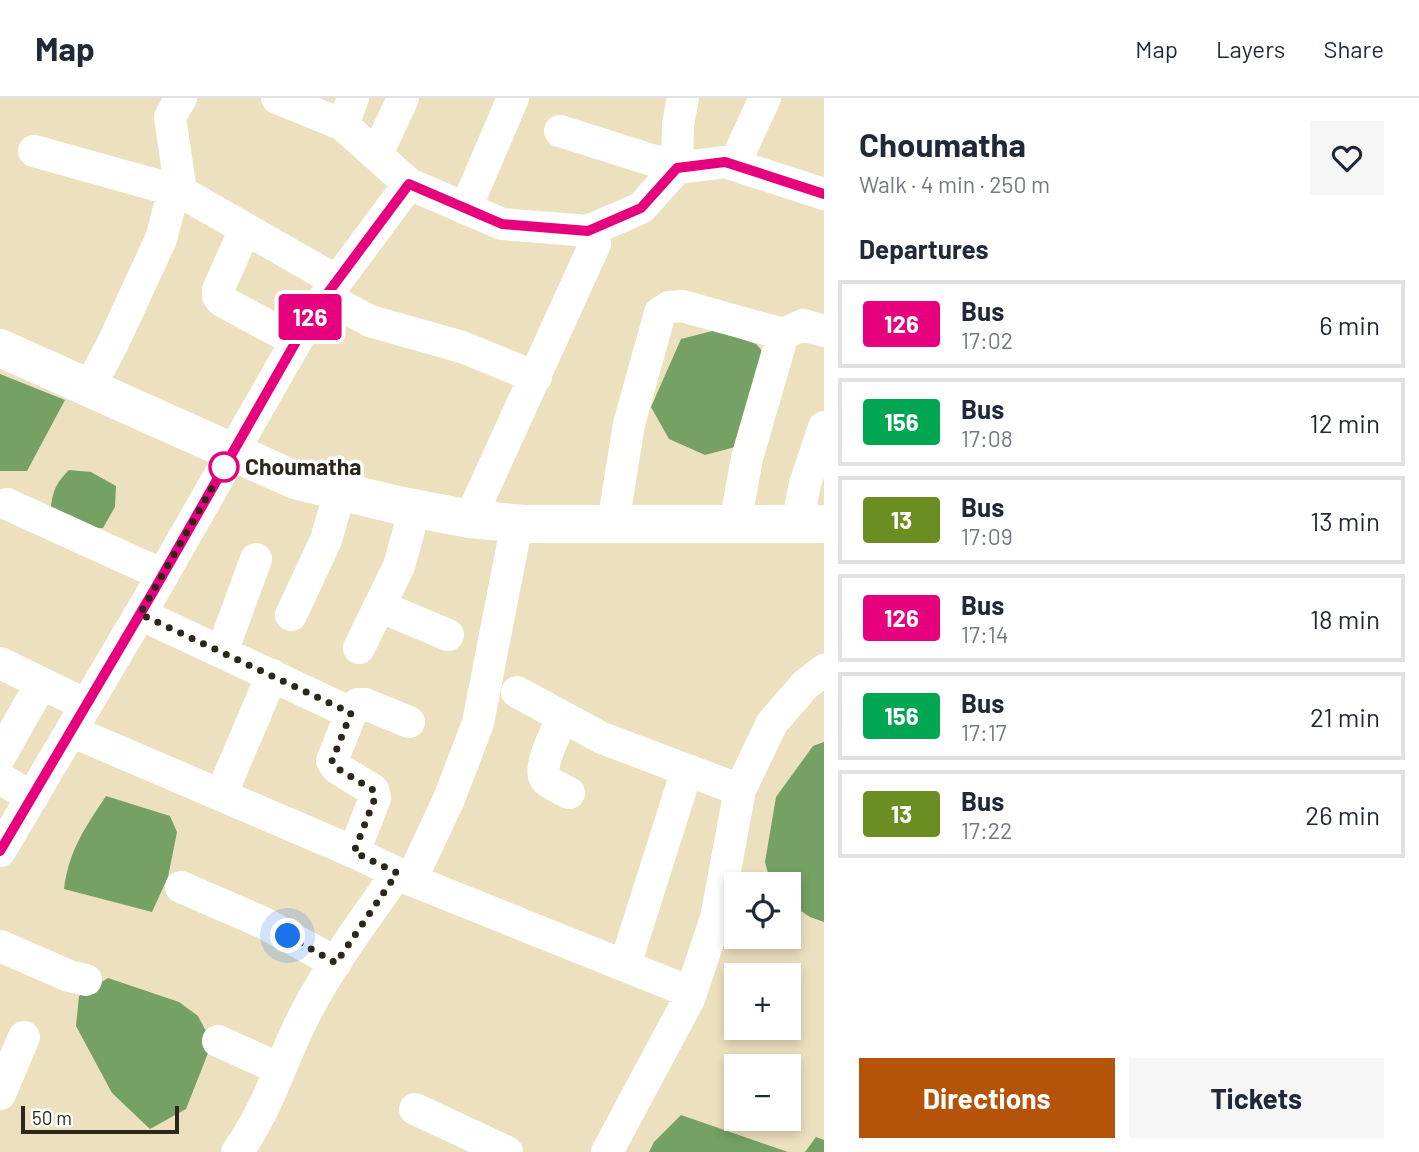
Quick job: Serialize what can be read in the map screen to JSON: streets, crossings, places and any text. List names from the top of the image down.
{
  "places": ["Choumatha"],
  "lines": ["bus line 126"],
  "scale_bar": "50 m",
  "page": {
    "header": "Map",
    "nav": ["Map", "Layers", "Share"],
    "on_map": "126",
    "heading": [
      ["Choumatha", "Walk · 4 min · 250 m"],
      "Departures"
    ],
    "list": [
      {
        "mark": "126",
        "name": "Bus",
        "note": "17:02",
        "value": "6 min"
      },
      {
        "mark": "156",
        "name": "Bus",
        "note": "17:08",
        "value": "12 min"
      },
      {
        "mark": "13",
        "name": "Bus",
        "note": "17:09",
        "value": "13 min"
      },
      {
        "mark": "126",
        "name": "Bus",
        "note": "17:14",
        "value": "18 min"
      },
      {
        "mark": "156",
        "name": "Bus",
        "note": "17:17",
        "value": "21 min"
      },
      {
        "mark": "13",
        "name": "Bus",
        "note": "17:22",
        "value": "26 min"
      }
    ],
    "map_buttons": ["+", "−"],
    "buttons": ["Directions", "Tickets"],
    "scale": "50 m"
  }
}
